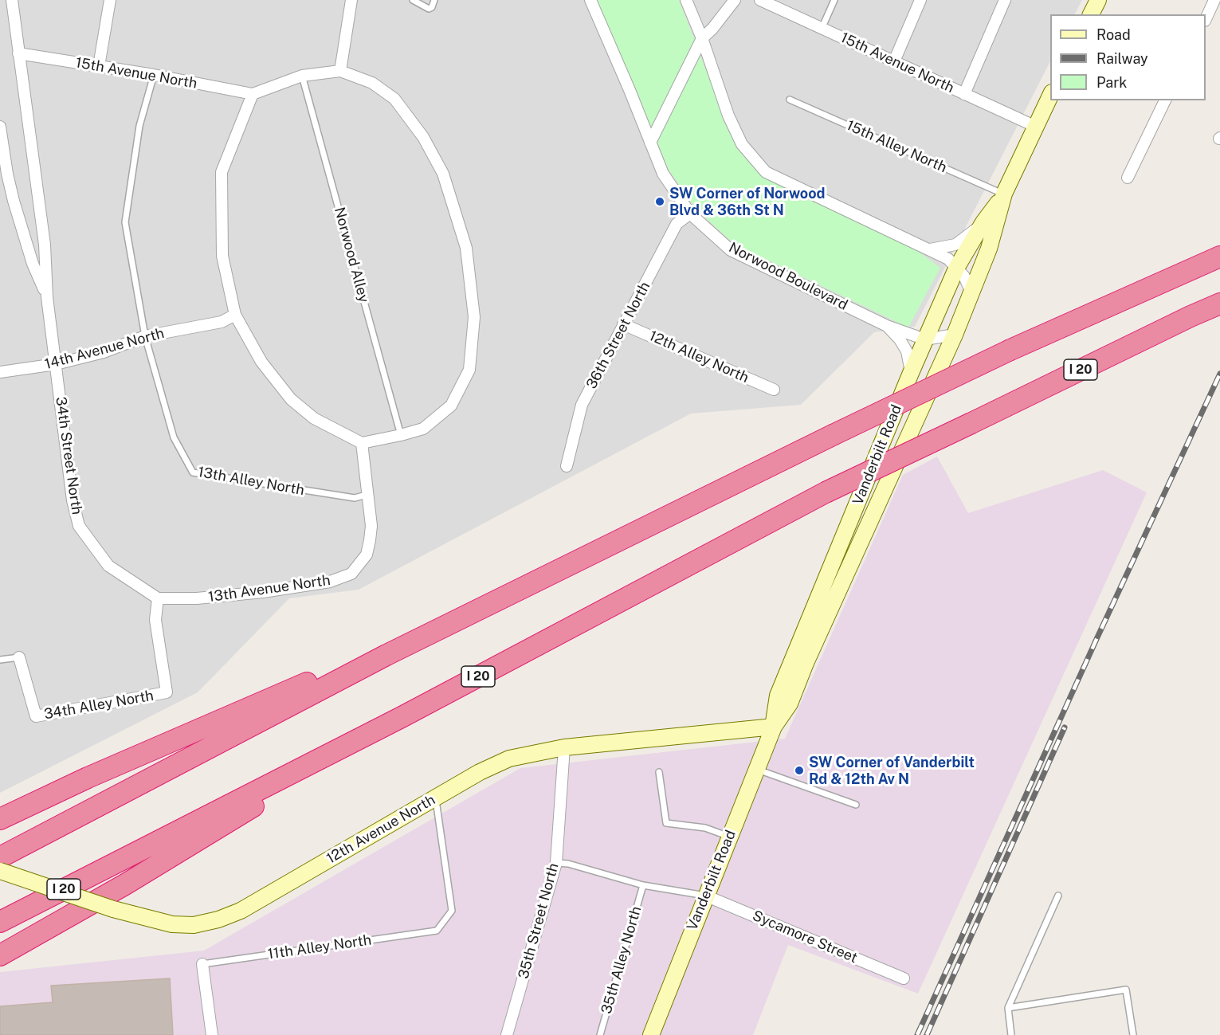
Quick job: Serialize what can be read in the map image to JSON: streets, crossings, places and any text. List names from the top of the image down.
{
  "streets": {
    "highway": ["I 20"],
    "street": [
      "15th Avenue North",
      "Norwood Boulevard",
      "36th Street North",
      "14th Avenue North",
      "12th Alley North",
      "Vanderbilt Road",
      "34th Street North",
      "13th Avenue North",
      "34th Alley North",
      "12th Avenue North",
      "35th Street North",
      "Sycamore Street"
    ],
    "lane": [
      "15th Alley North",
      "Norwood Alley",
      "13th Alley North",
      "11th Alley North",
      "35th Alley North"
    ]
  },
  "crossings": [
    ["15th Avenue North", "Vanderbilt Road"],
    ["15th Avenue North", "34th Street North"],
    ["15th Alley North", "Vanderbilt Road"],
    ["Norwood Boulevard", "36th Street North"],
    ["Norwood Boulevard", "Vanderbilt Road"],
    ["36th Street North", "12th Alley North"],
    ["14th Avenue North", "34th Street North"],
    ["14th Avenue North", "13th Alley North"],
    ["Vanderbilt Road", "12th Avenue North"],
    ["Vanderbilt Road", "Sycamore Street"],
    ["34th Street North", "13th Avenue North"],
    ["34th Street North", "34th Alley North"],
    ["13th Alley North", "13th Avenue North"],
    ["13th Avenue North", "34th Alley North"],
    ["12th Avenue North", "35th Street North"],
    ["12th Avenue North", "11th Alley North"]
  ],
  "places": ["SW Corner of Norwood Blvd & 36th St N", "SW Corner of Vanderbilt Rd & 12th Av N"],
  "legend": ["Road", "Railway", "Park"]
}
